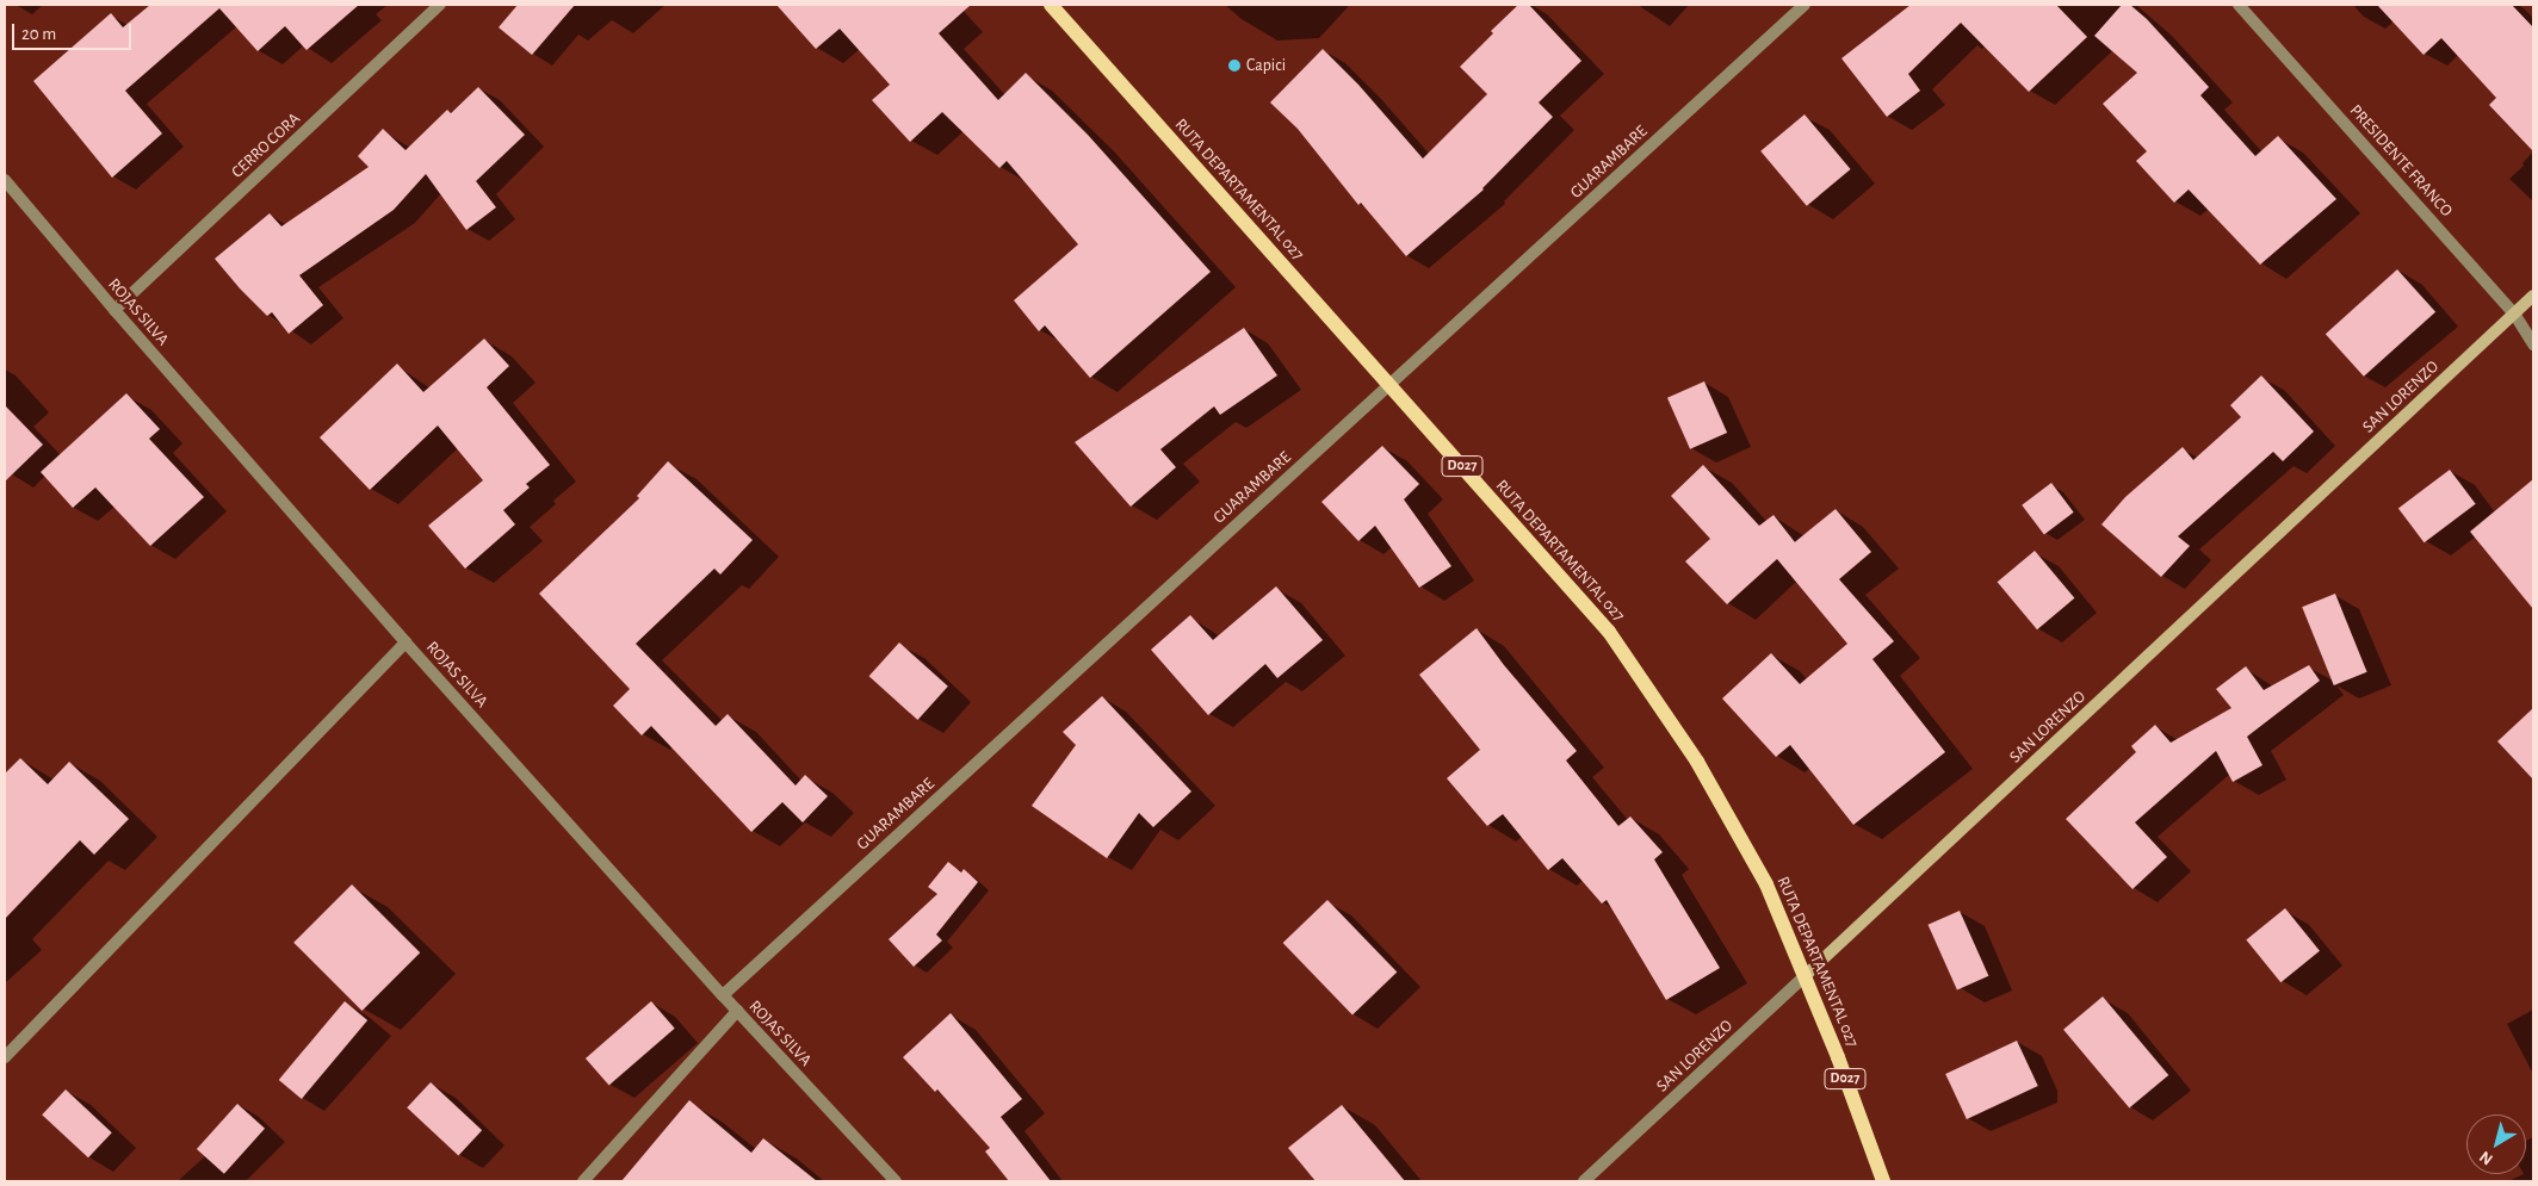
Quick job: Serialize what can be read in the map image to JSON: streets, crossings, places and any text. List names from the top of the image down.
{
  "streets": {
    "main road": ["RUTA DEPARTAMENTAL 027", "D027"],
    "street": [
      "CERRO CORA",
      "PRESIDENTE FRANCO",
      "GUARAMBARE",
      "ROJAS SILVA",
      "SAN LORENZO"
    ]
  },
  "crossings": [
    ["CERRO CORA", "ROJAS SILVA"],
    ["PRESIDENTE FRANCO", "SAN LORENZO"],
    ["GUARAMBARE", "RUTA DEPARTAMENTAL 027"],
    ["GUARAMBARE", "ROJAS SILVA"],
    ["RUTA DEPARTAMENTAL 027", "SAN LORENZO"]
  ],
  "places": ["Capici"],
  "scale_bar": "20 m",
  "north": "bottom left"
}
